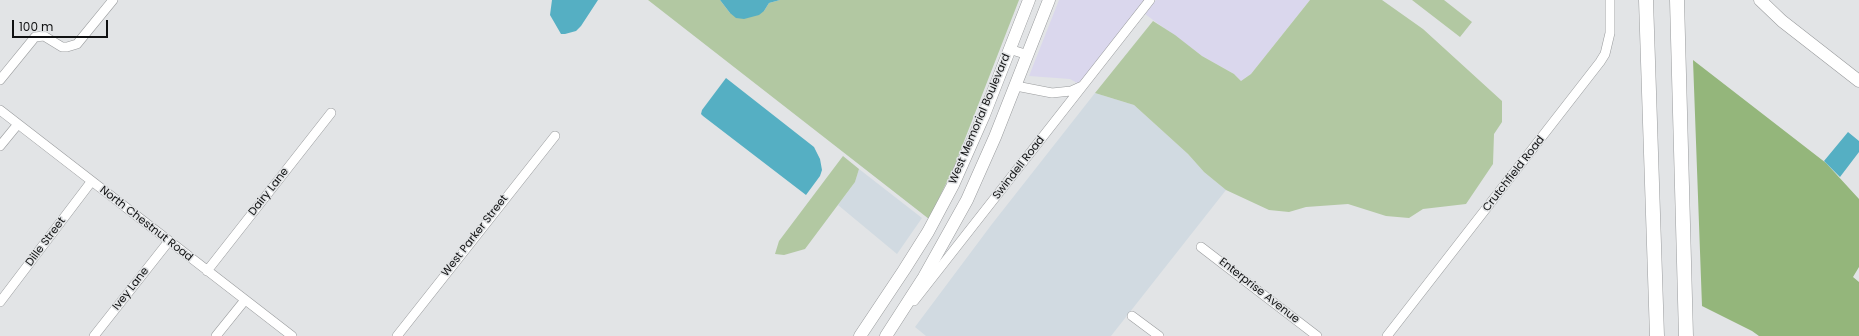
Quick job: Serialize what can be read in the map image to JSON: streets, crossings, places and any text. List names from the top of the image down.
{
  "streets": {
    "main road": ["West Memorial Boulevard"],
    "street": [
      "Swindell Road",
      "Crutchfield Road",
      "Dairy Lane",
      "North Chestnut Road",
      "West Parker Street",
      "Dille Street",
      "Ivey Lane",
      "Enterprise Avenue"
    ]
  },
  "crossings": [
    ["West Memorial Boulevard", "Swindell Road"],
    ["Dairy Lane", "North Chestnut Road"],
    ["North Chestnut Road", "Dille Street"],
    ["North Chestnut Road", "Ivey Lane"]
  ],
  "scale_bar": "100 m"
}
